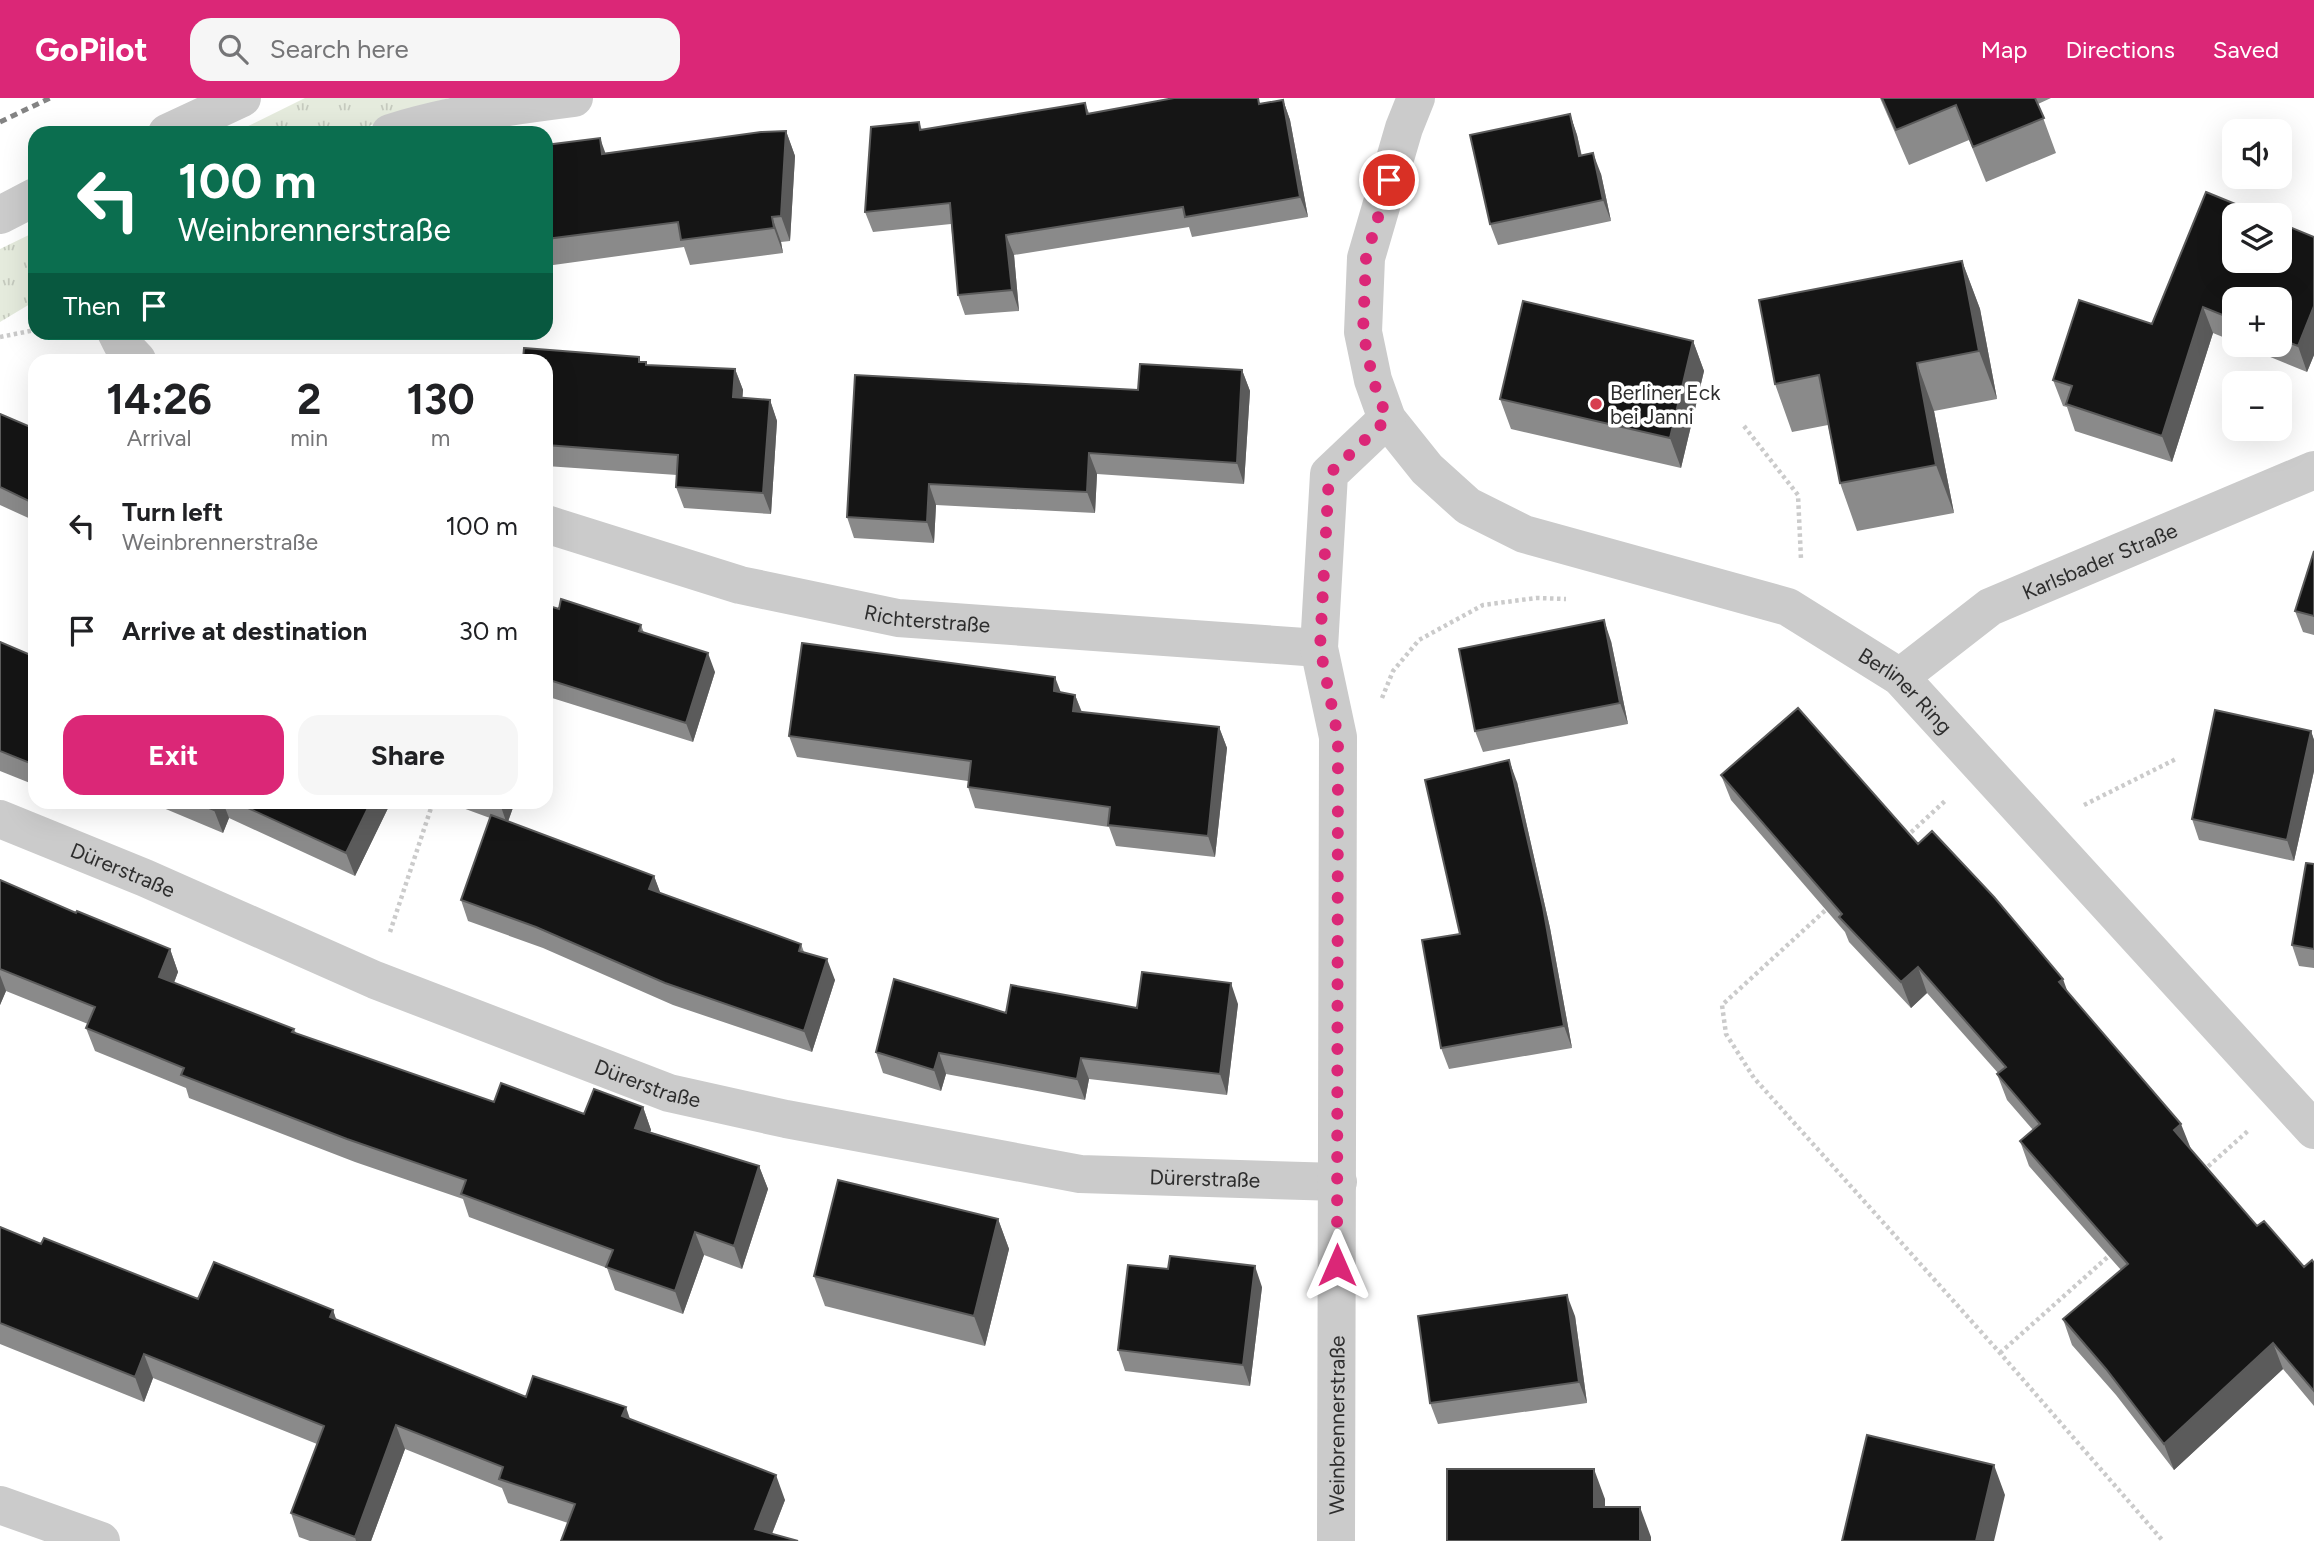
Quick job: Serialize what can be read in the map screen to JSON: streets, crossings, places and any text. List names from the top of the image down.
{
  "streets": {
    "street": [
      "Karlsbader Straße",
      "Richterstraße",
      "Berliner Ring",
      "Dürerstraße",
      "Weinbrennerstraße"
    ]
  },
  "crossings": [
    ["Karlsbader Straße", "Berliner Ring"],
    ["Richterstraße", "Weinbrennerstraße"],
    ["Berliner Ring", "Weinbrennerstraße"],
    ["Dürerstraße", "Weinbrennerstraße"]
  ],
  "places": ["Berliner Eck bei Janni"],
  "page": {
    "header": "GoPilot",
    "search": "Search here",
    "nav": ["Map", "Directions", "Saved"],
    "map_buttons": ["+", "−"],
    "turn": ["100 m", "Weinbrennerstraße"],
    "then": "Then",
    "eta": [
      "14:26",
      "Arrival",
      "2",
      "min",
      "130",
      "m"
    ],
    "list": [
      {
        "name": "Turn left",
        "note": "Weinbrennerstraße",
        "value": "100 m"
      },
      {
        "name": "Arrive at destination",
        "value": "30 m"
      }
    ],
    "buttons": ["Exit", "Share"]
  }
}
